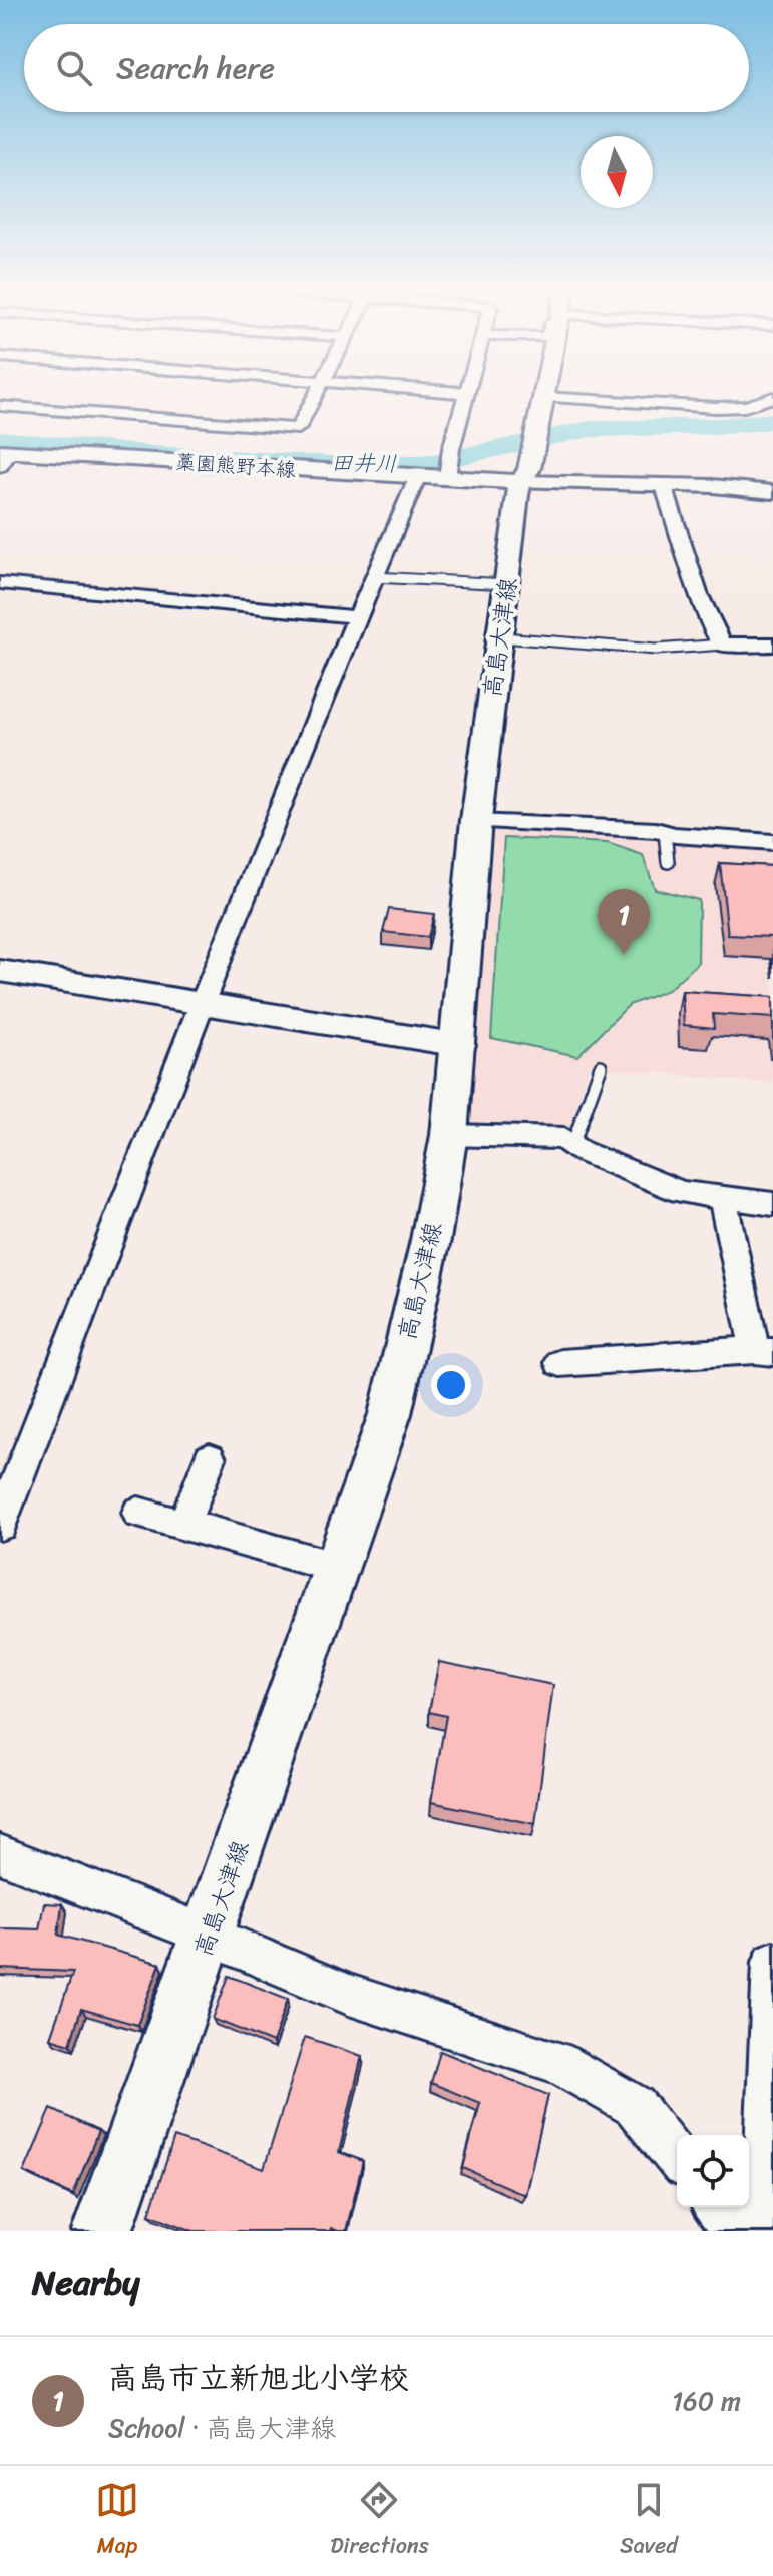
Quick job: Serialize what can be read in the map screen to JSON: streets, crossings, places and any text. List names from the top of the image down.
{
  "streets": {
    "main road": ["藁園熊野本線", "高島大津線"]
  },
  "crossings": [
    ["藁園熊野本線", "高島大津線"]
  ],
  "water": ["田井川"],
  "north": "bottom",
  "page": {
    "search": "Search here",
    "pins": "1",
    "heading": "Nearby",
    "list": [
      {
        "mark": "1",
        "name": "高島市立新旭北小学校",
        "note": "School · 高島大津線",
        "value": "160 m"
      }
    ],
    "nav": ["Map", "Directions", "Saved"]
  }
}
